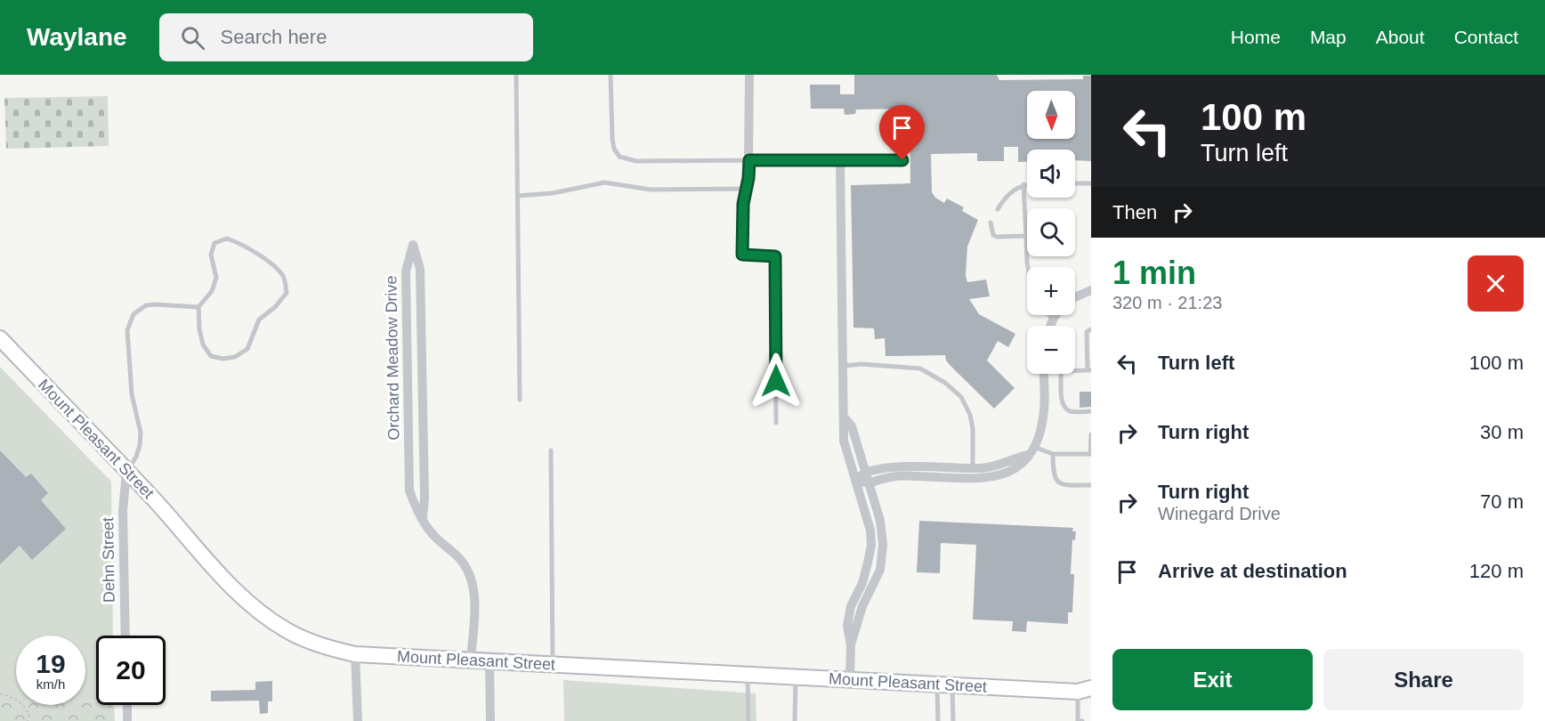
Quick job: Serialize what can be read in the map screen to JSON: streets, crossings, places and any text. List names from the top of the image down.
{
  "streets": {
    "main road": ["Mount Pleasant Street"],
    "street": ["Orchard Meadow Drive", "Dehn Street"]
  },
  "crossings": [
    ["Orchard Meadow Drive", "Mount Pleasant Street"],
    ["Mount Pleasant Street", "Dehn Street"]
  ],
  "north": "bottom",
  "page": {
    "header": "Waylane",
    "search": "Search here",
    "nav": [
      "Home",
      "Map",
      "About",
      "Contact"
    ],
    "turn": ["100 m", "Turn left"],
    "map_buttons": ["+", "−"],
    "then": "Then",
    "heading": ["1 min", "320 m · 21:23"],
    "list": [
      {
        "name": "Turn left",
        "value": "100 m"
      },
      {
        "name": "Turn right",
        "value": "30 m"
      },
      {
        "name": "Turn right",
        "note": "Winegard Drive",
        "value": "70 m"
      },
      {
        "name": "Arrive at destination",
        "value": "120 m"
      }
    ],
    "speed": "19 km/h",
    "limit": "20",
    "buttons": ["Exit", "Share"]
  }
}
